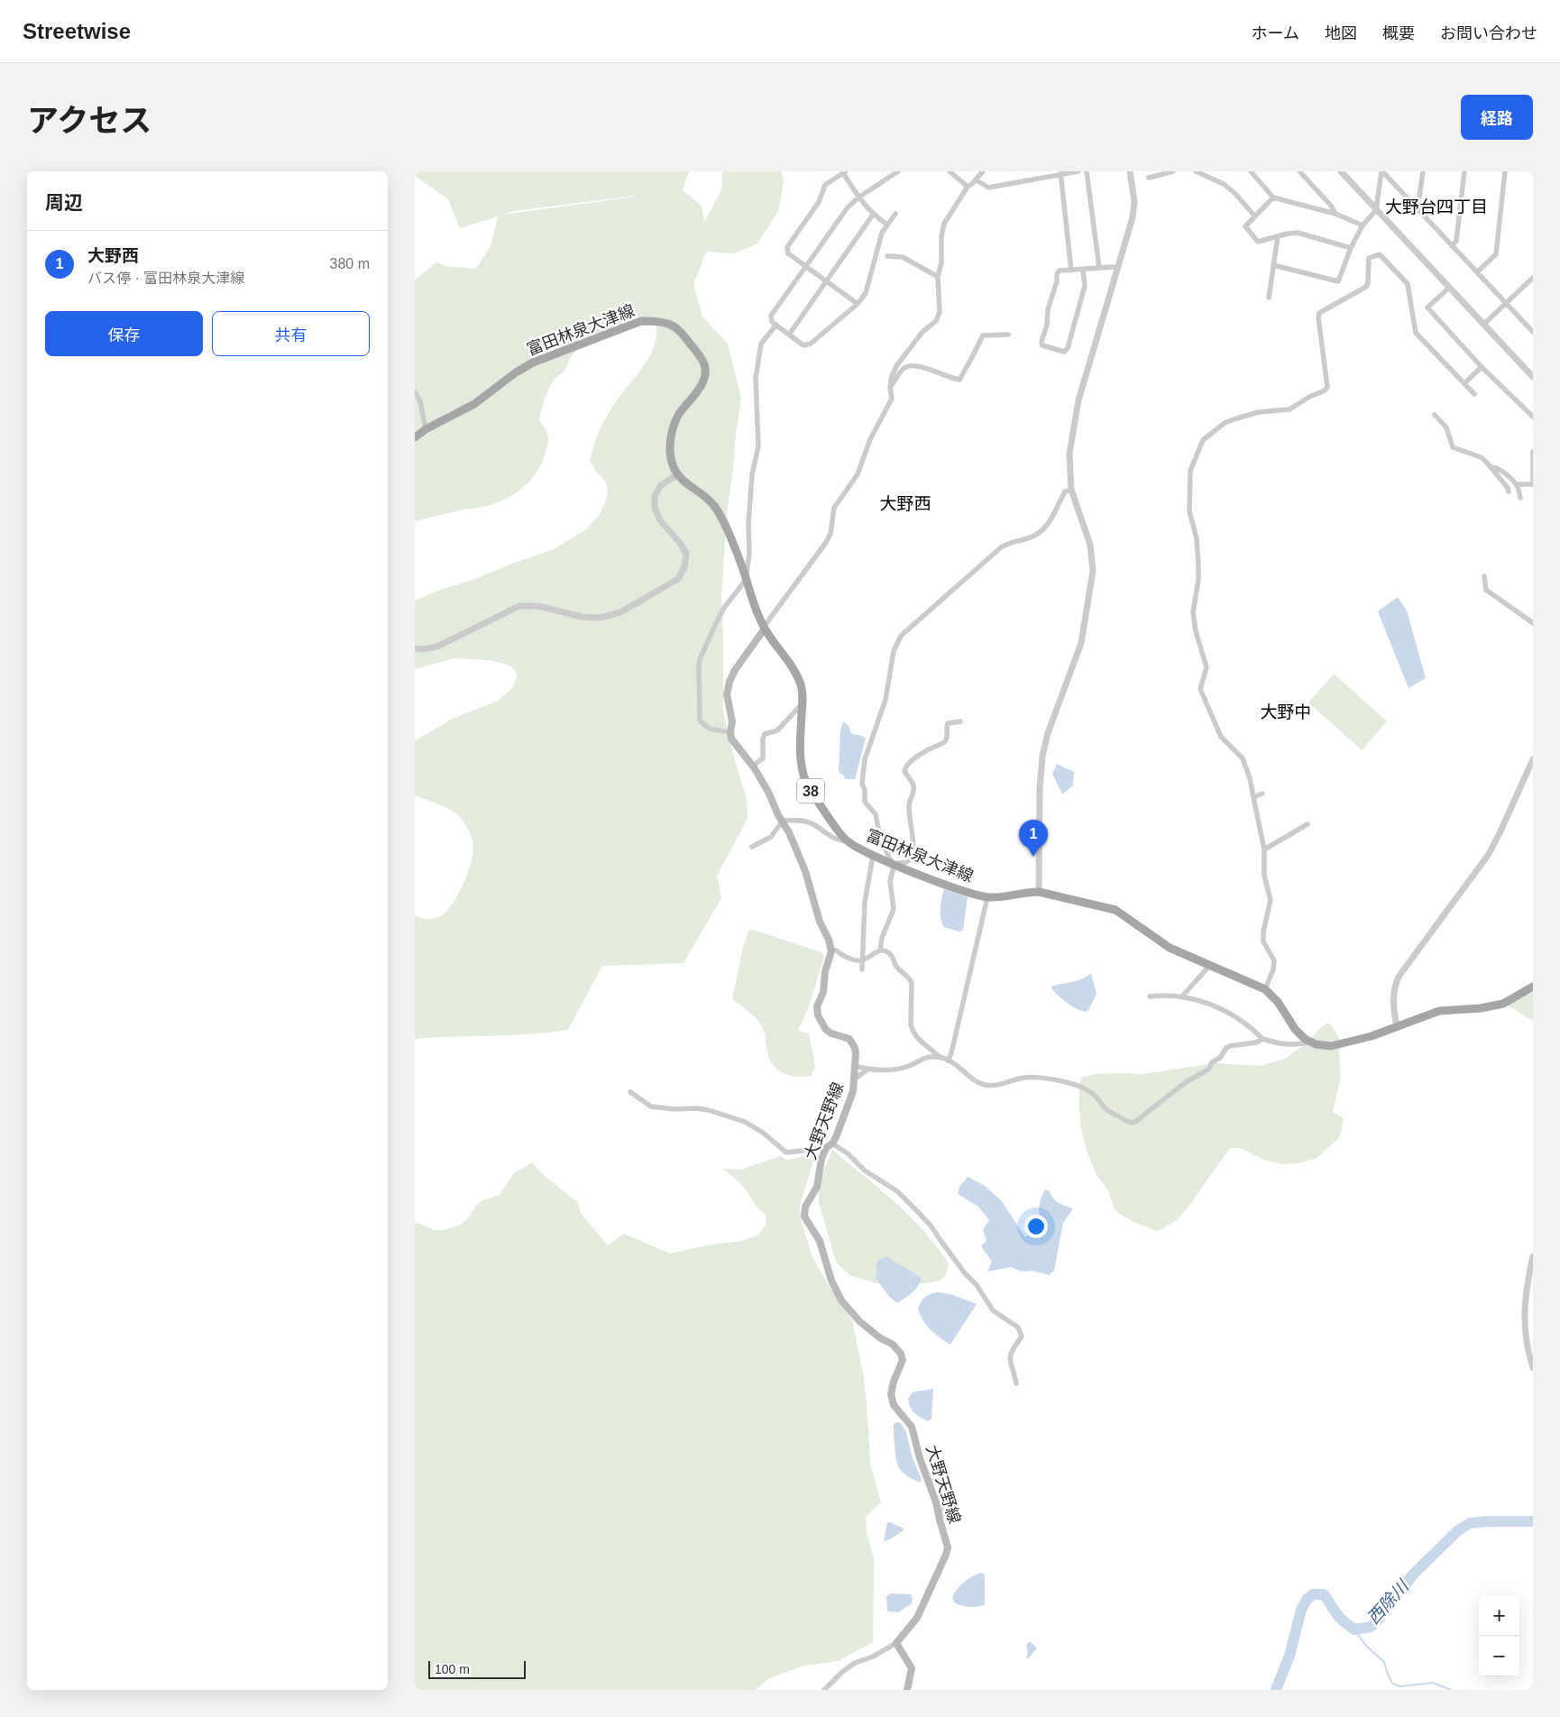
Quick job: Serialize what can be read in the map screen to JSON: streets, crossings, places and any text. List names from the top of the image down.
{
  "streets": {
    "main road": ["富田林泉大津線", "38", "大野天野線"]
  },
  "crossings": [
    ["富田林泉大津線", "大野天野線"]
  ],
  "districts": ["大野台四丁目", "大野西", "大野中"],
  "water": ["西除川"],
  "scale_bar": "100 m",
  "page": {
    "header": "Streetwise",
    "nav": [
      "ホーム",
      "地図",
      "概要",
      "お問い合わせ"
    ],
    "title": "アクセス",
    "buttons": [
      "経路",
      ["保存", "共有"]
    ],
    "heading": "周辺",
    "list": [
      {
        "mark": "1",
        "name": "大野西",
        "note": "バス停 · 富田林泉大津線",
        "value": "380 m"
      }
    ],
    "pins": "1",
    "map_buttons": ["+", "−"],
    "scale": "100 m"
  }
}
